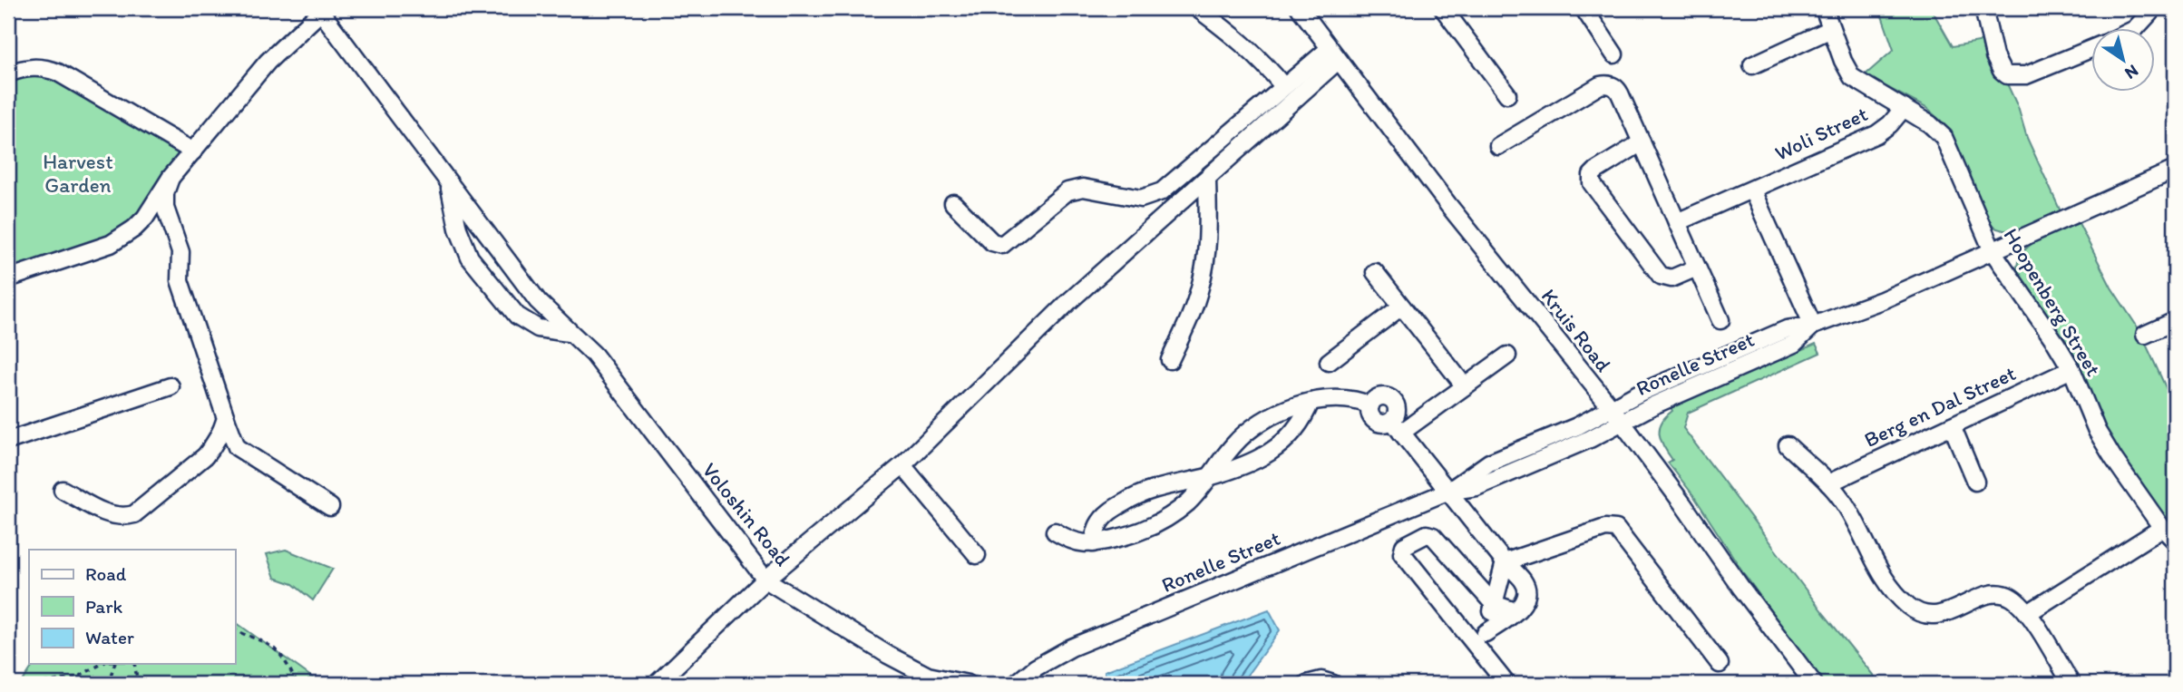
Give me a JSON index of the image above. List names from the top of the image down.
{
  "streets": {
    "street": [
      "Woli Street",
      "Hoopenberg Street",
      "Kruis Road",
      "Ronelle Street",
      "Berg en Dal Street",
      "Voloshin Road"
    ]
  },
  "crossings": [
    ["Woli Street", "Hoopenberg Street"],
    ["Hoopenberg Street", "Ronelle Street"],
    ["Hoopenberg Street", "Berg en Dal Street"],
    ["Kruis Road", "Ronelle Street"]
  ],
  "parks": ["Harvest Garden"],
  "legend": ["Road", "Park", "Water"],
  "north": "bottom right"
}
